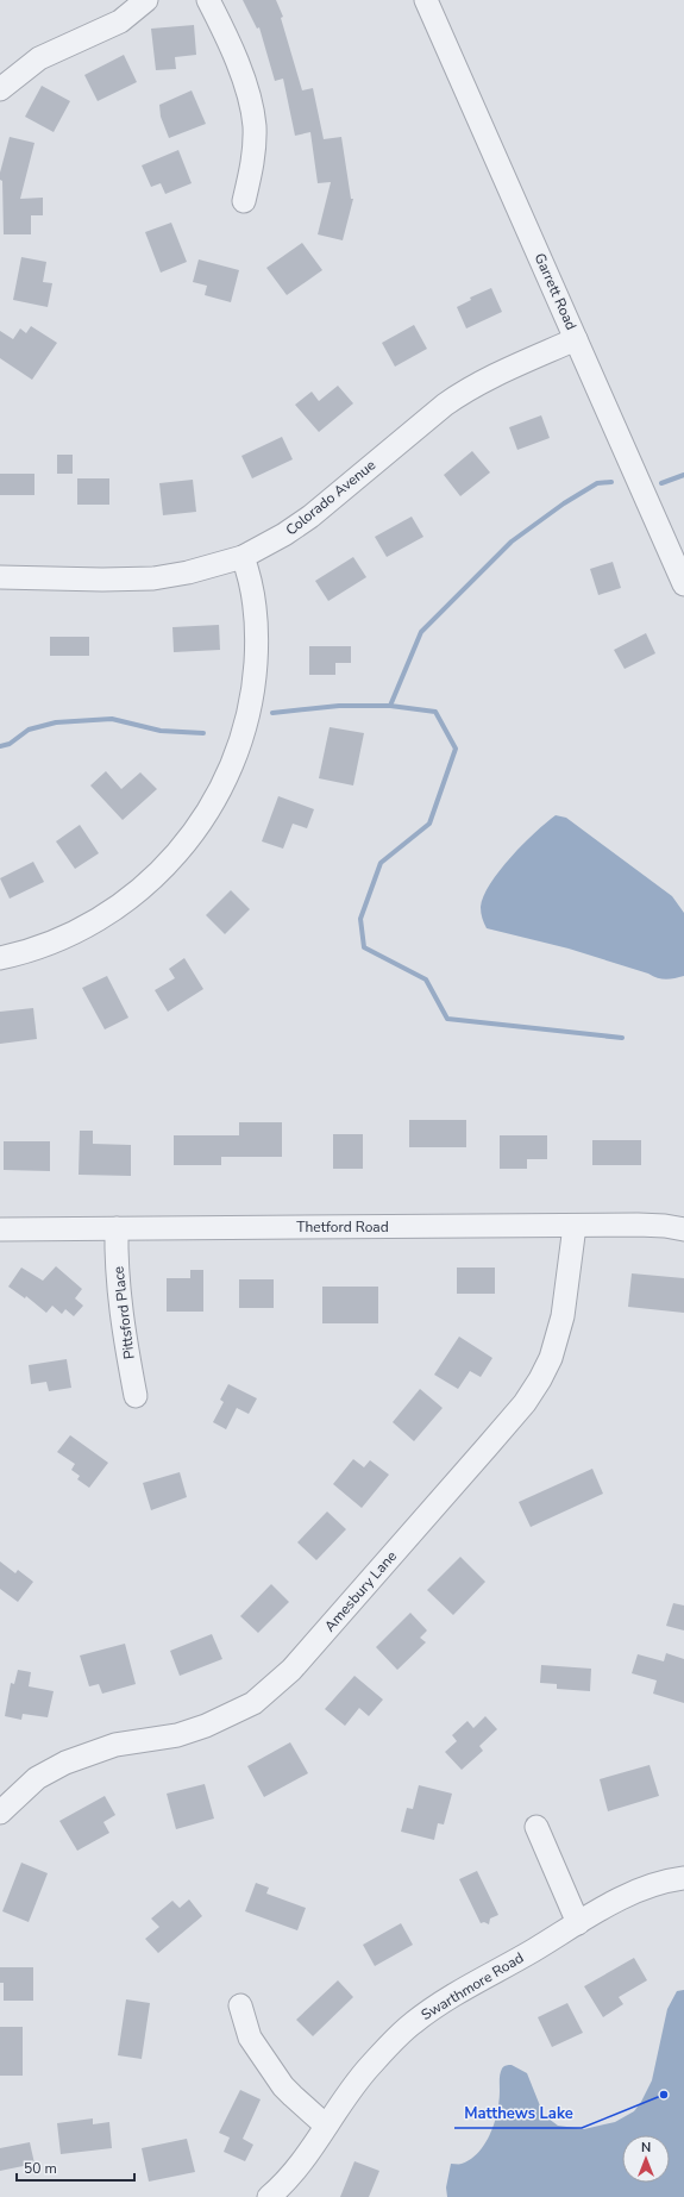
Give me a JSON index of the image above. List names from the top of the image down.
{
  "streets": {
    "street": [
      "Garrett Road",
      "Colorado Avenue",
      "Thetford Road",
      "Pittsford Place",
      "Amesbury Lane",
      "Swarthmore Road"
    ]
  },
  "crossings": [
    ["Garrett Road", "Colorado Avenue"],
    ["Thetford Road", "Pittsford Place"],
    ["Thetford Road", "Amesbury Lane"]
  ],
  "places": ["Matthews Lake"],
  "scale_bar": "50 m",
  "north": "top"
}
